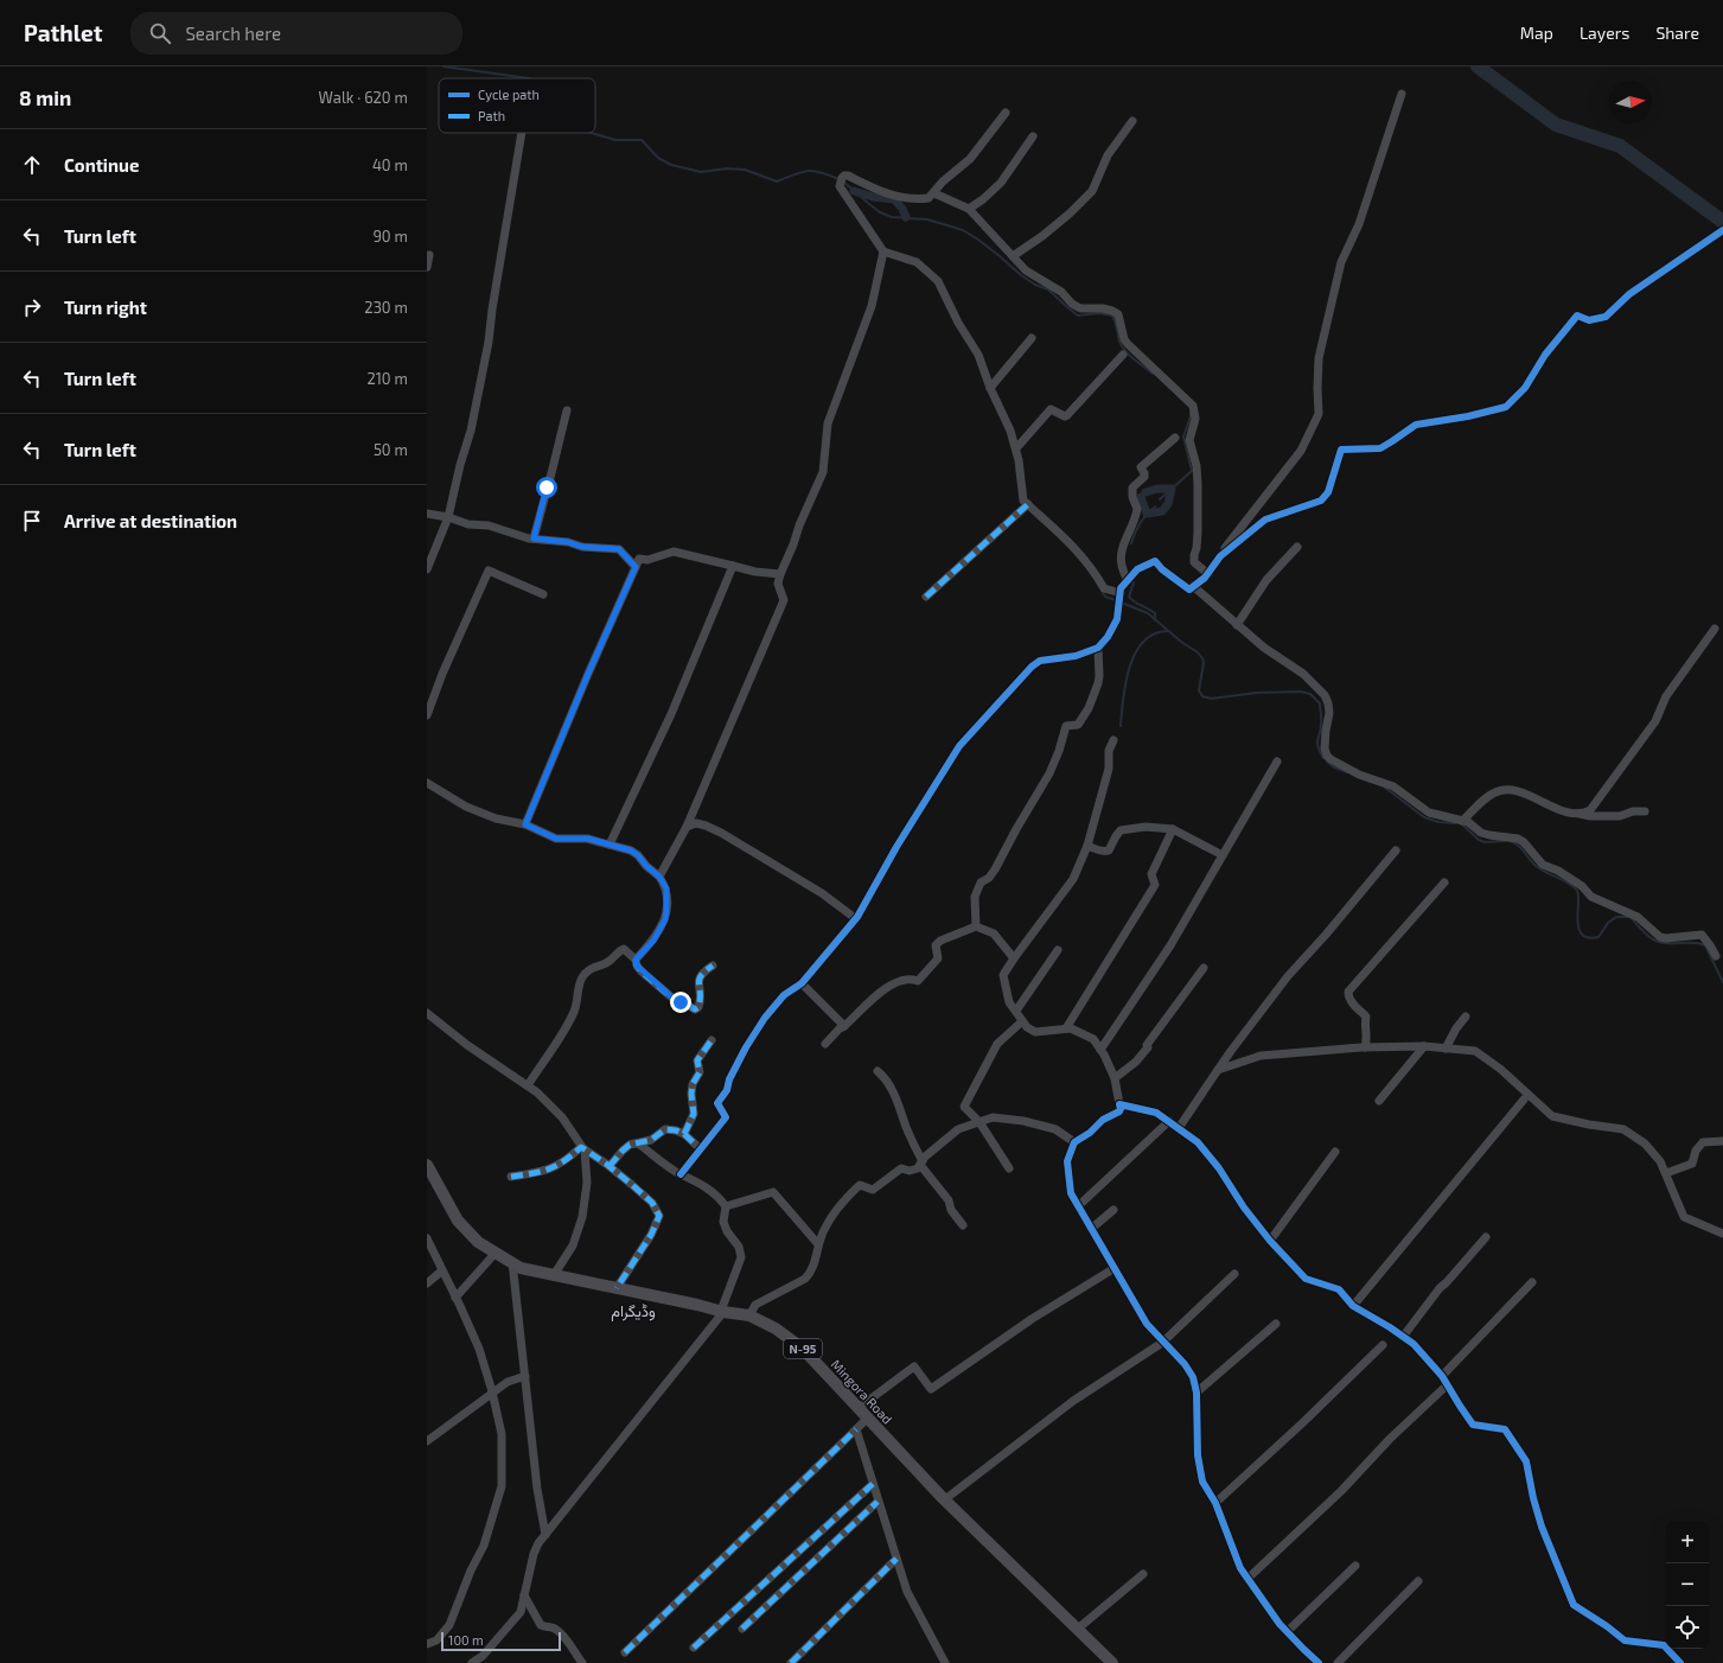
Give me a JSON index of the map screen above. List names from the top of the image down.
{
  "streets": {
    "highway": ["N-95", "Mingora Road"]
  },
  "districts": ["وڈیگرام"],
  "legend": ["Cycle path", "Path"],
  "scale_bar": "100 m",
  "north": "right",
  "page": {
    "header": "Pathlet",
    "search": "Search here",
    "nav": ["Map", "Layers", "Share"],
    "heading": ["8 min", "Walk · 620 m"],
    "list": [
      ["Continue", "40 m"],
      ["Turn left", "90 m"],
      ["Turn right", "230 m"],
      ["Turn left", "210 m"],
      ["Turn left", "50 m"],
      "Arrive at destination"
    ],
    "map_buttons": ["+", "−"],
    "scale": "100 m"
  }
}
